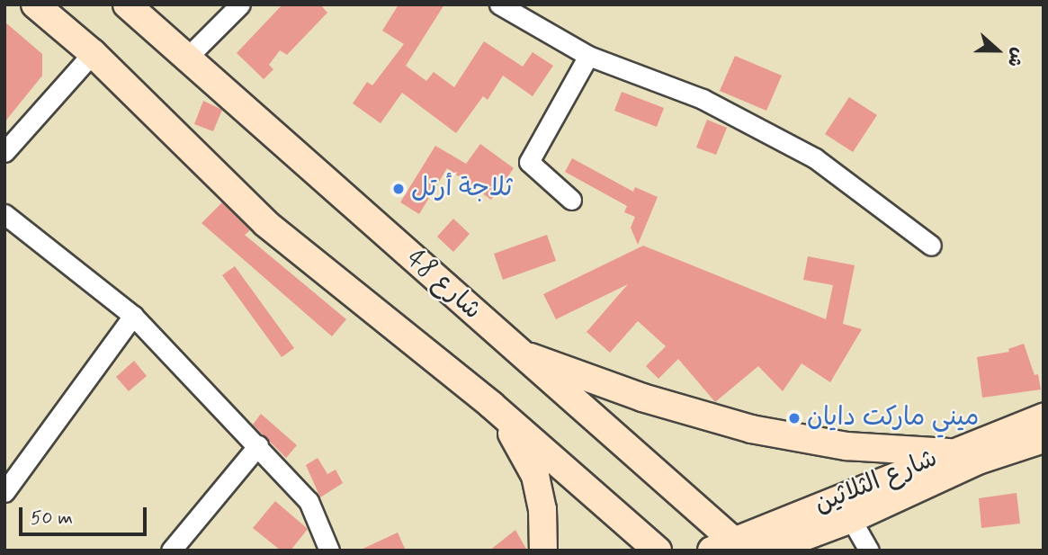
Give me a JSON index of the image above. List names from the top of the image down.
{
  "streets": {
    "main road": ["شارع 48", "شارع الثلاثين"]
  },
  "crossings": [
    ["شارع 48", "شارع الثلاثين"]
  ],
  "places": ["ثلاجة أرتل", "ميني ماركت دايان"],
  "scale_bar": "50 m",
  "north": "right"
}
